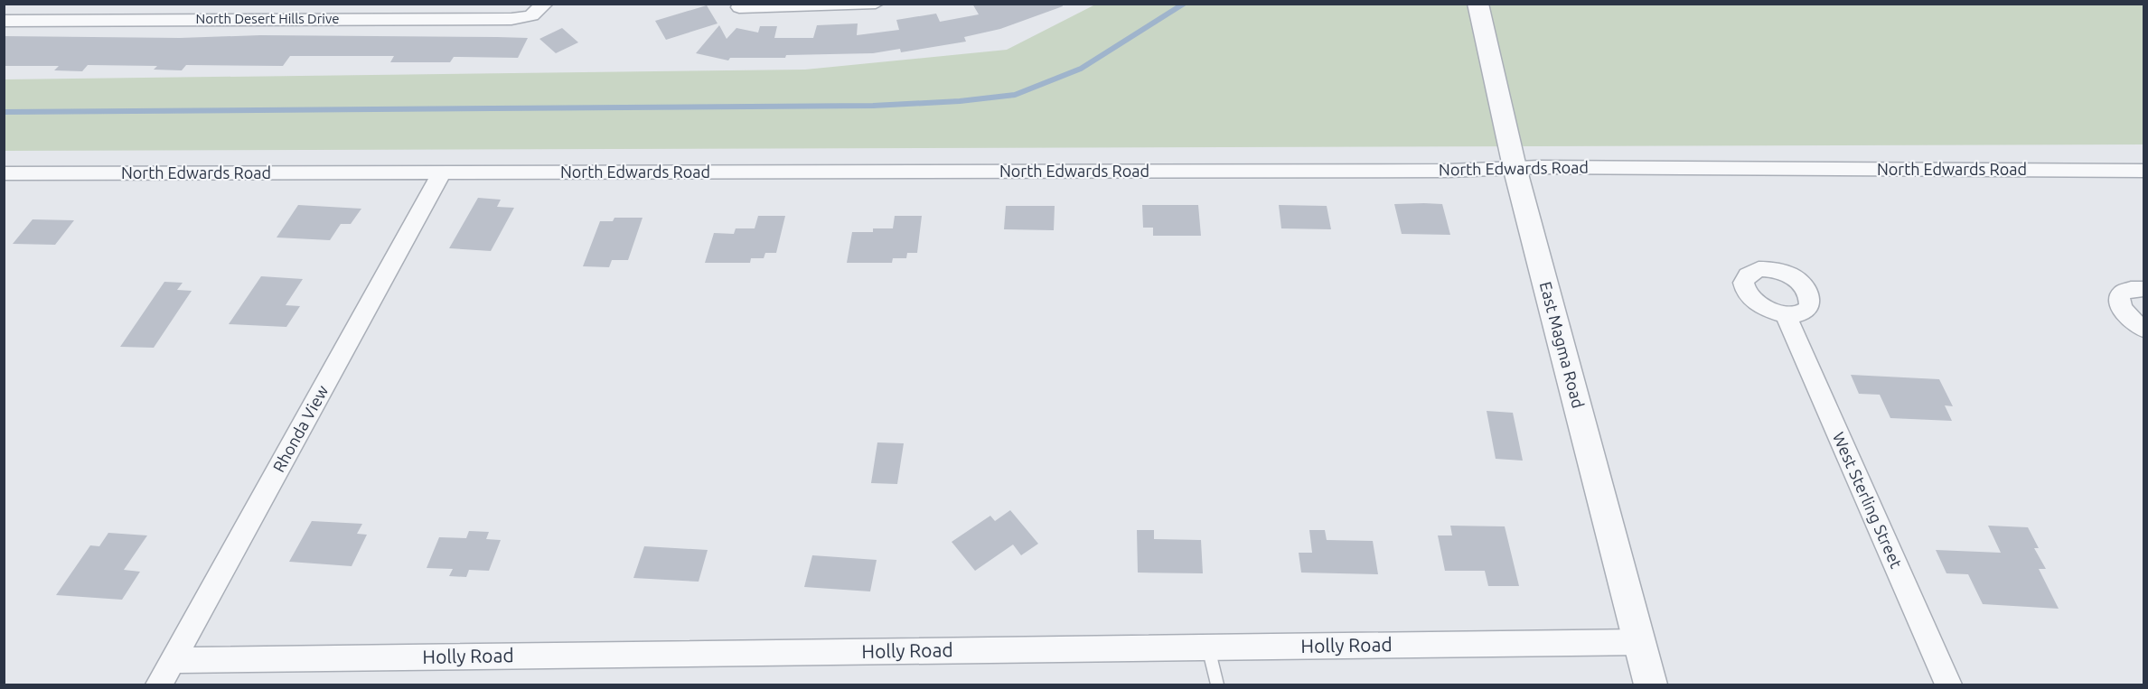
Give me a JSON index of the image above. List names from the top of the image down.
{
  "streets": {
    "street": [
      "North Desert Hills Drive",
      "North Edwards Road",
      "East Magma Road",
      "Rhonda View",
      "West Sterling Street",
      "Holly Road"
    ]
  },
  "crossings": [
    ["North Edwards Road", "East Magma Road"],
    ["North Edwards Road", "Rhonda View"],
    ["East Magma Road", "Holly Road"],
    ["Rhonda View", "Holly Road"]
  ]
}
